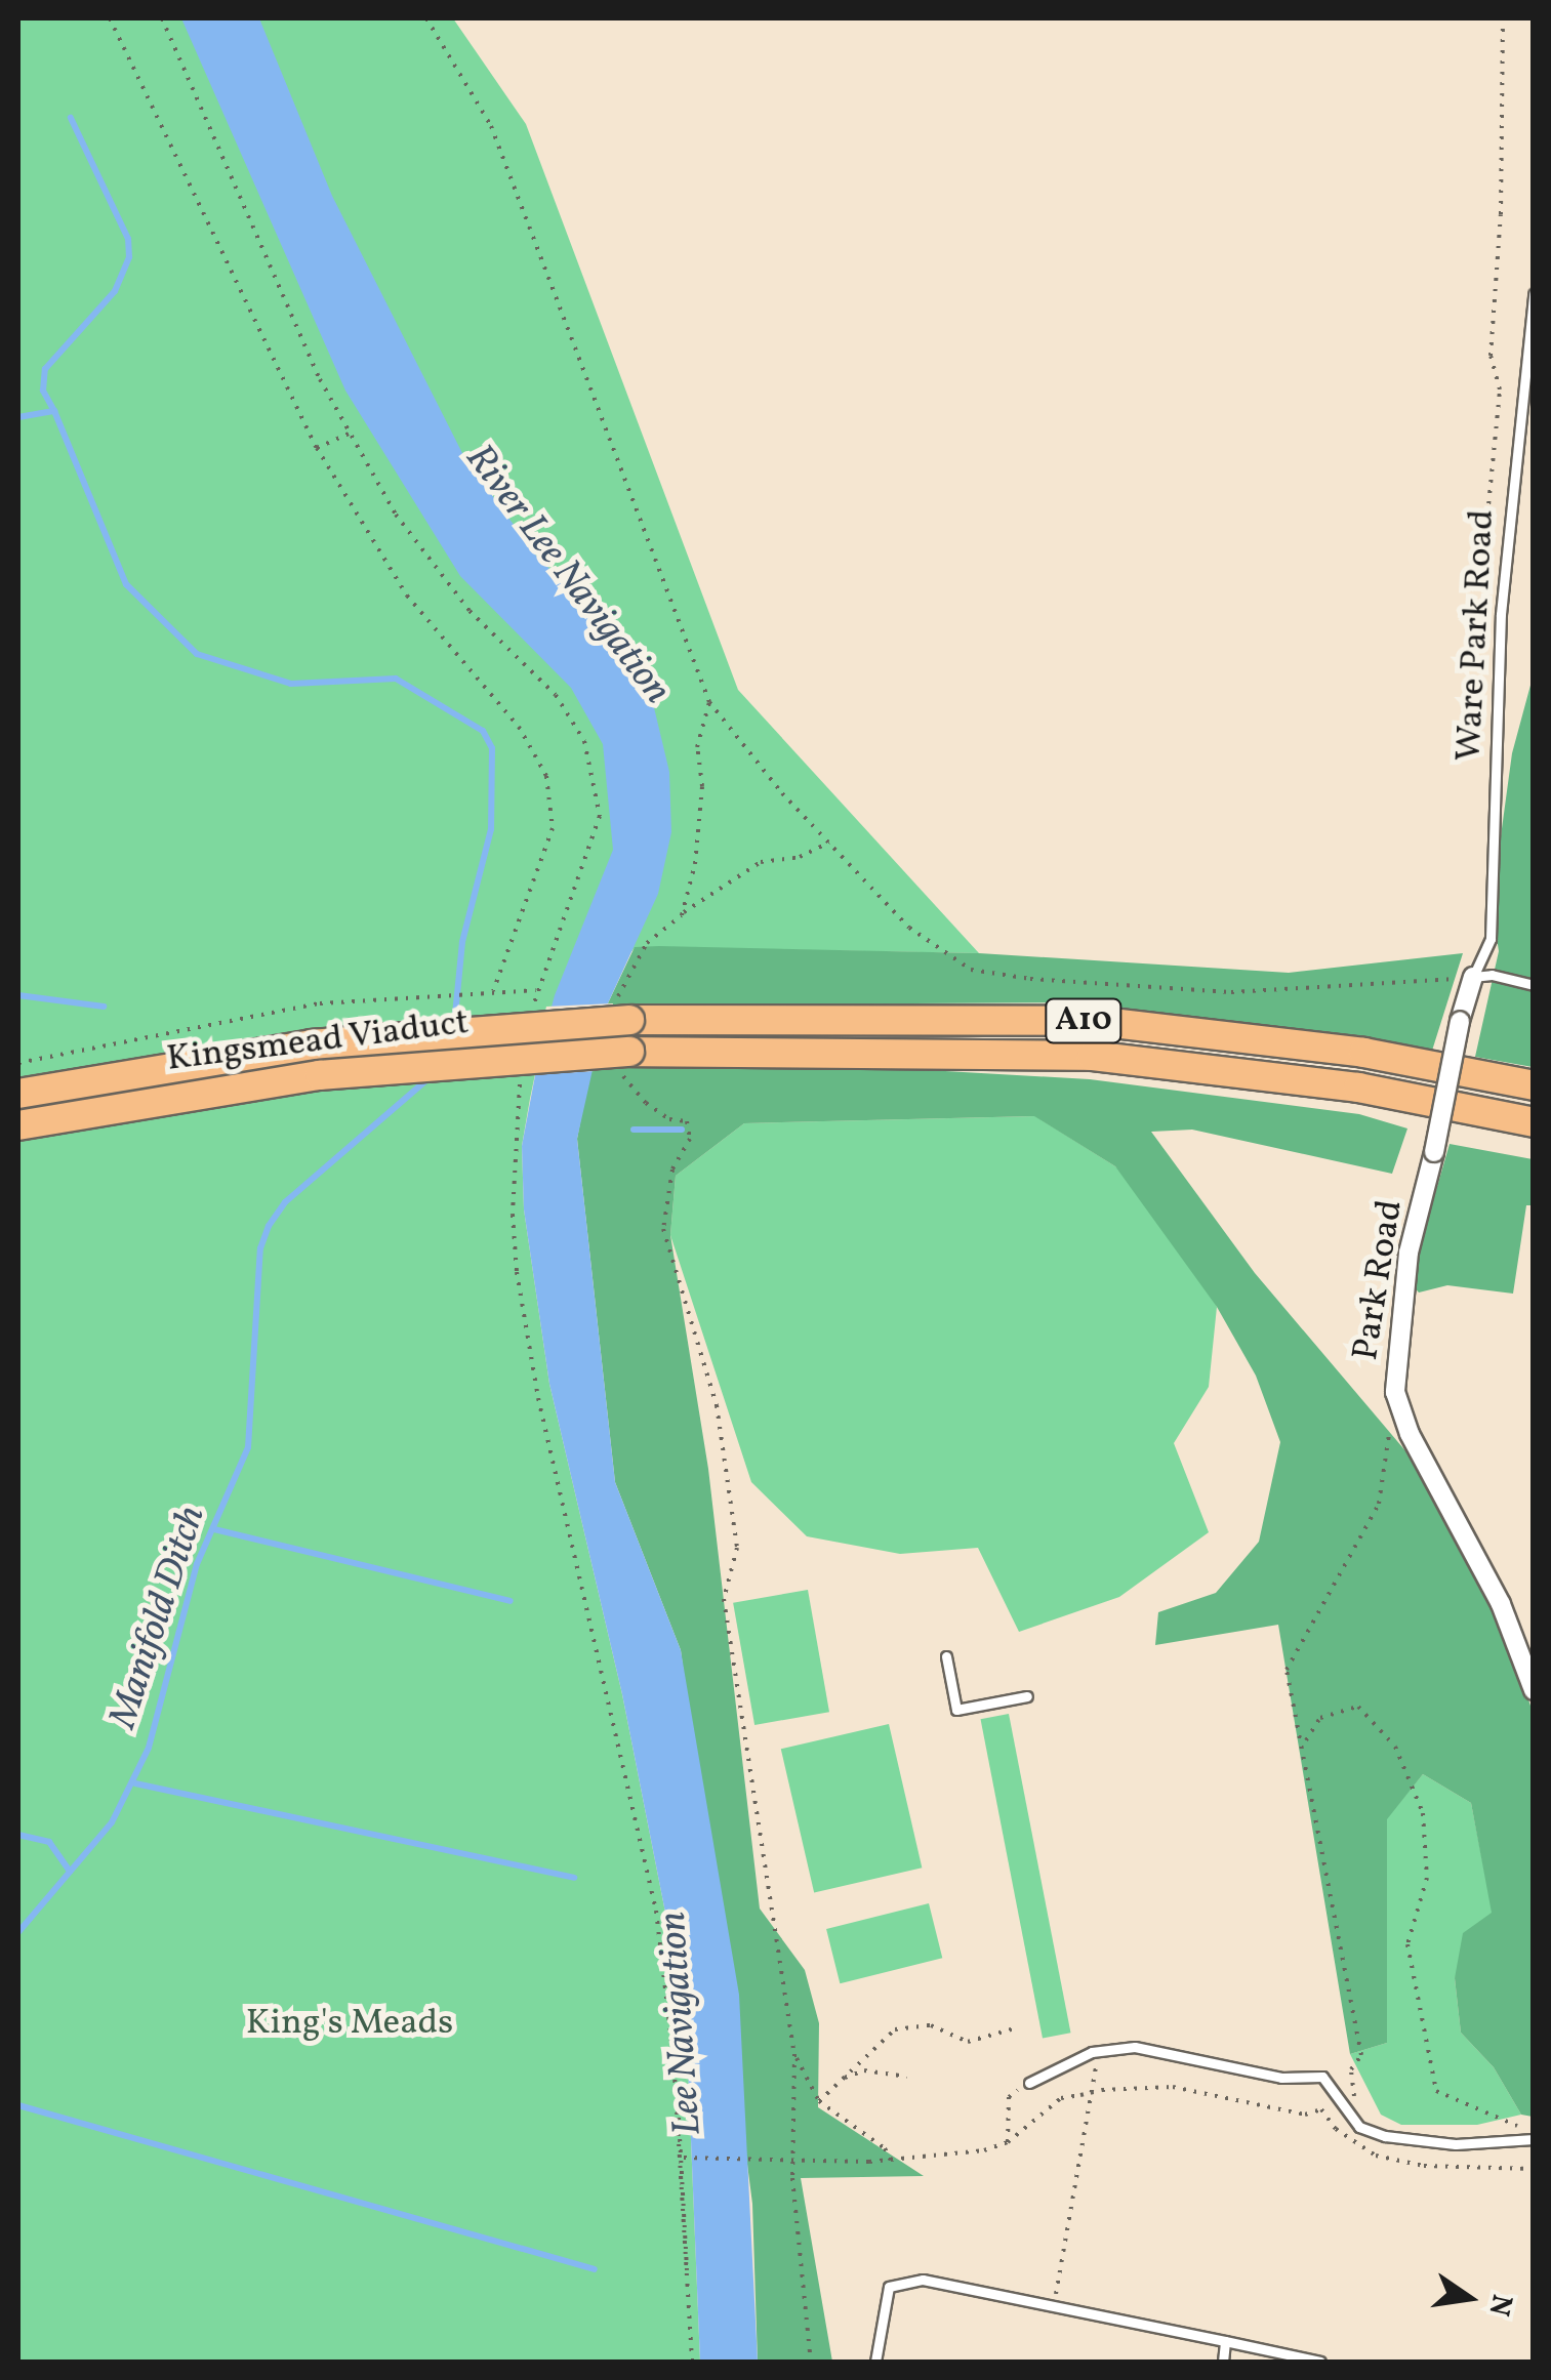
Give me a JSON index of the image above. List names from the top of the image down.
{
  "streets": {
    "highway": ["A10", "Kingsmead Viaduct"],
    "street": ["Park Road"],
    "lane": ["Ware Park Road"]
  },
  "crossings": [
    ["Ware Park Road", "Park Road"],
    ["A10", "Kingsmead Viaduct"]
  ],
  "water": ["River Lee Navigation", "Manifold Ditch", "Lee Navigation"],
  "parks": ["King's Meads"],
  "north": "right"
}
